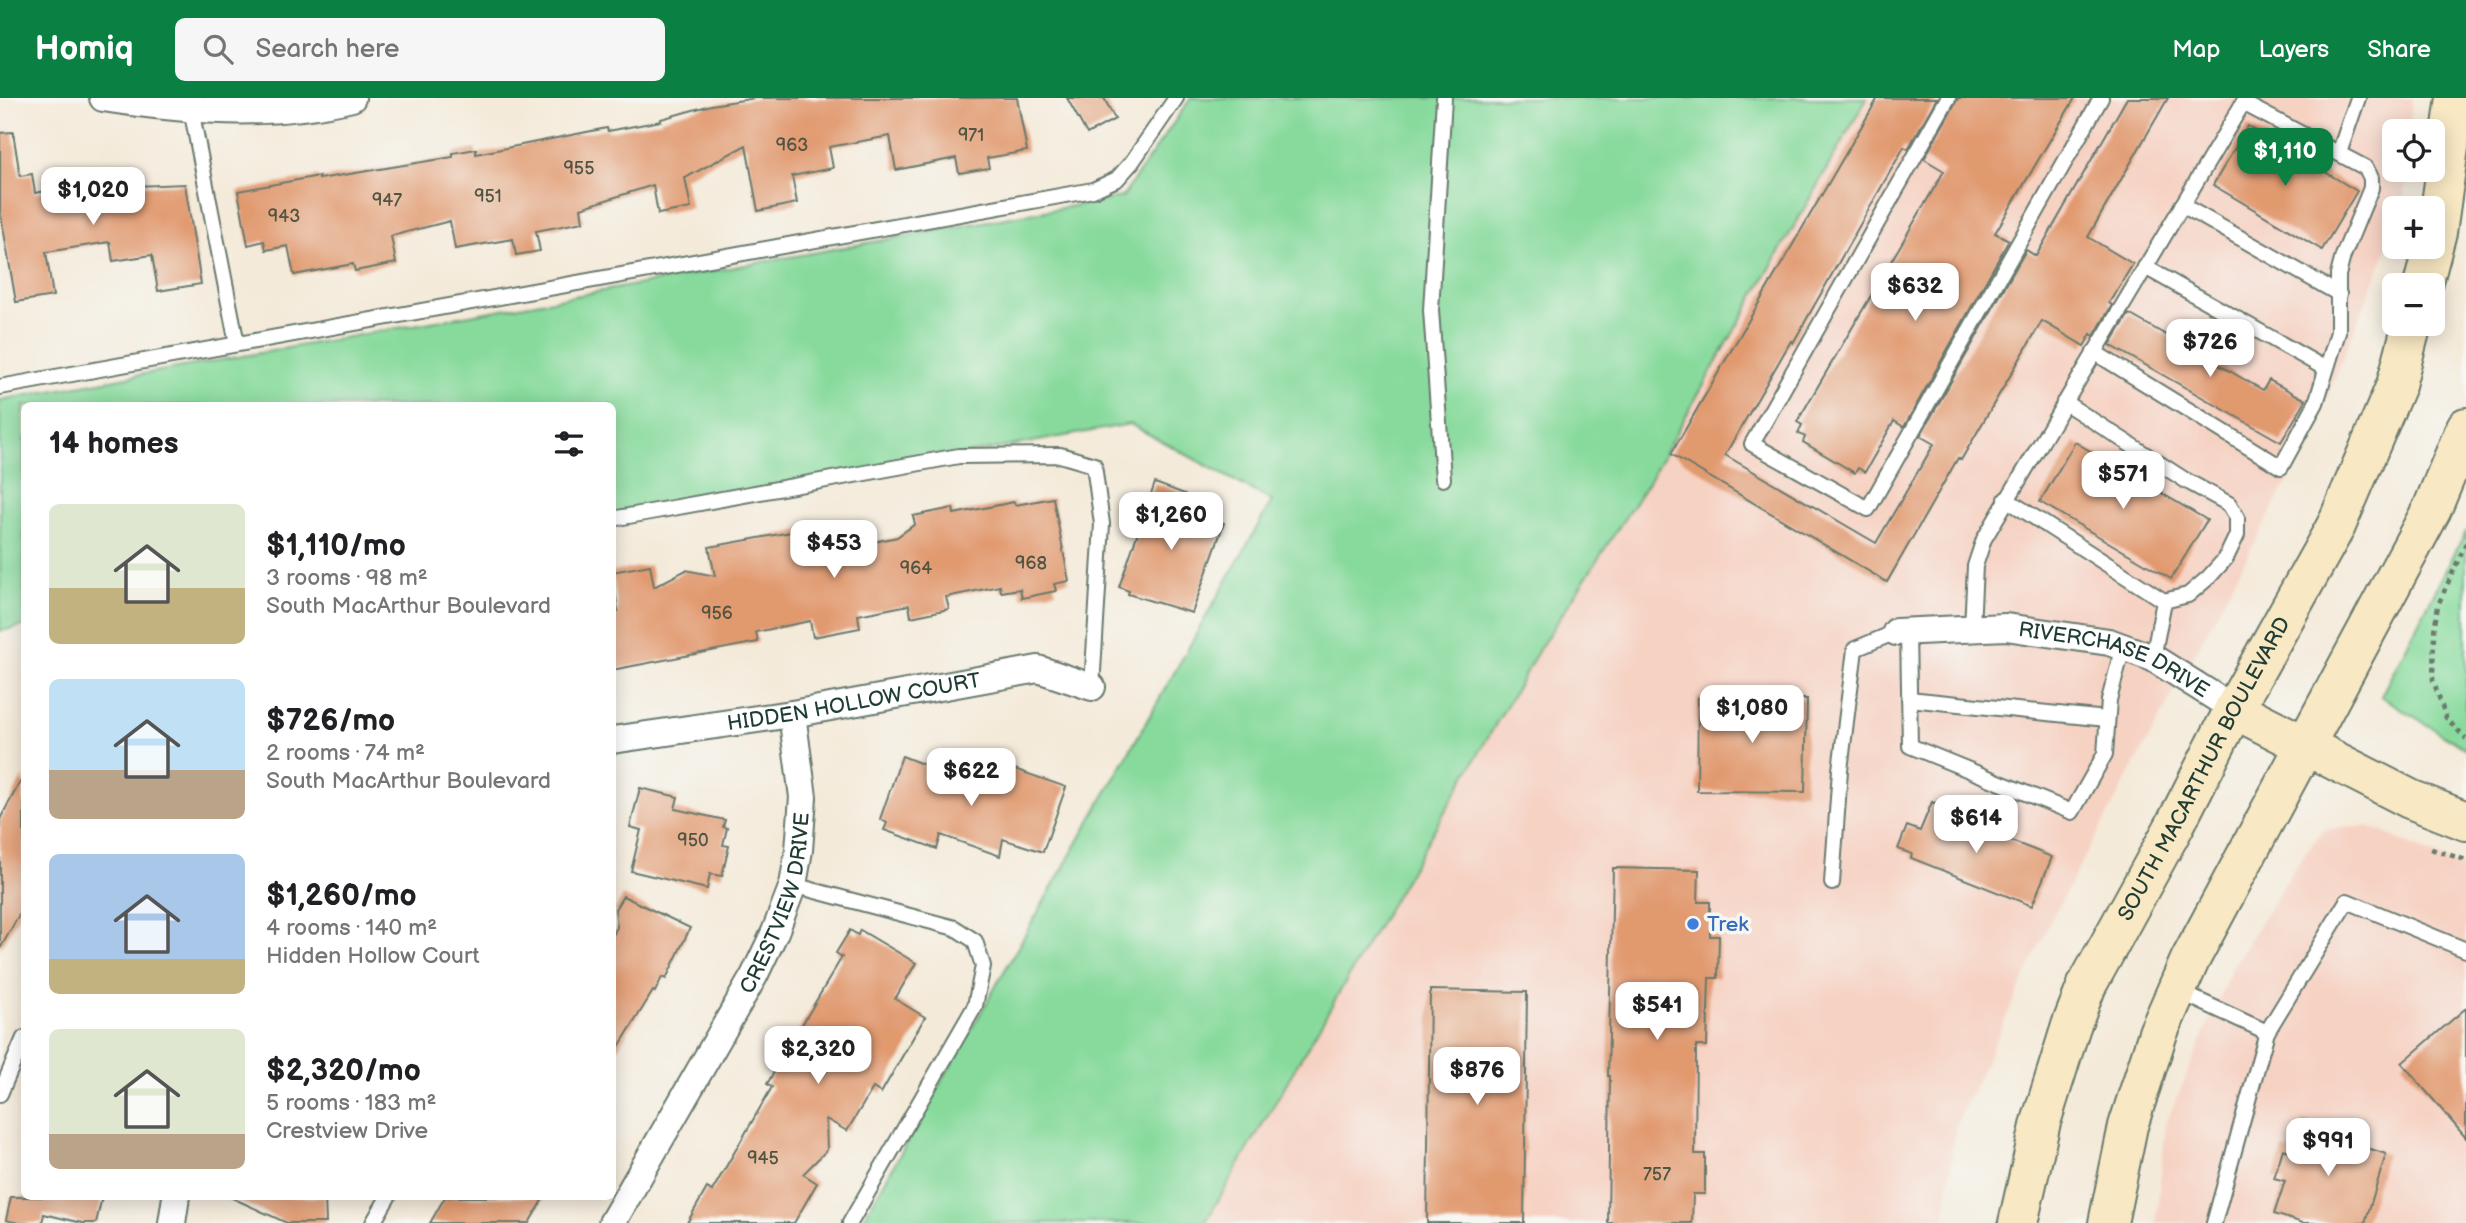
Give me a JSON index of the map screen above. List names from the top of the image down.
{
  "streets": {
    "main road": ["RIVERCHASE DRIVE", "SOUTH MACARTHUR BOULEVARD"],
    "street": ["HIDDEN HOLLOW COURT", "CRESTVIEW DRIVE"]
  },
  "crossings": [
    ["RIVERCHASE DRIVE", "SOUTH MACARTHUR BOULEVARD"],
    ["HIDDEN HOLLOW COURT", "CRESTVIEW DRIVE"]
  ],
  "places": ["Trek"],
  "house_numbers": [
    "971",
    "963",
    "955",
    "951",
    "947",
    "943",
    "968",
    "964",
    "956",
    "950",
    "945",
    "757"
  ],
  "page": {
    "header": "Homiq",
    "search": "Search here",
    "nav": ["Map", "Layers", "Share"],
    "map_buttons": ["+", "−"],
    "price": [
      "$1,110",
      "$1,020",
      "$632",
      "$726",
      "$571",
      "$1,260",
      "$453",
      "$1,080",
      "$622",
      "$614",
      "$541",
      "$2,320",
      "$876",
      "$991"
    ],
    "heading": "14 homes",
    "list": [
      {
        "name": "$1,110/mo",
        "note": "3 rooms · 98 m² · South MacArthur Boulevard"
      },
      {
        "name": "$726/mo",
        "note": "2 rooms · 74 m² · South MacArthur Boulevard"
      },
      {
        "name": "$1,260/mo",
        "note": "4 rooms · 140 m² · Hidden Hollow Court"
      },
      {
        "name": "$2,320/mo",
        "note": "5 rooms · 183 m² · Crestview Drive"
      }
    ]
  }
}
